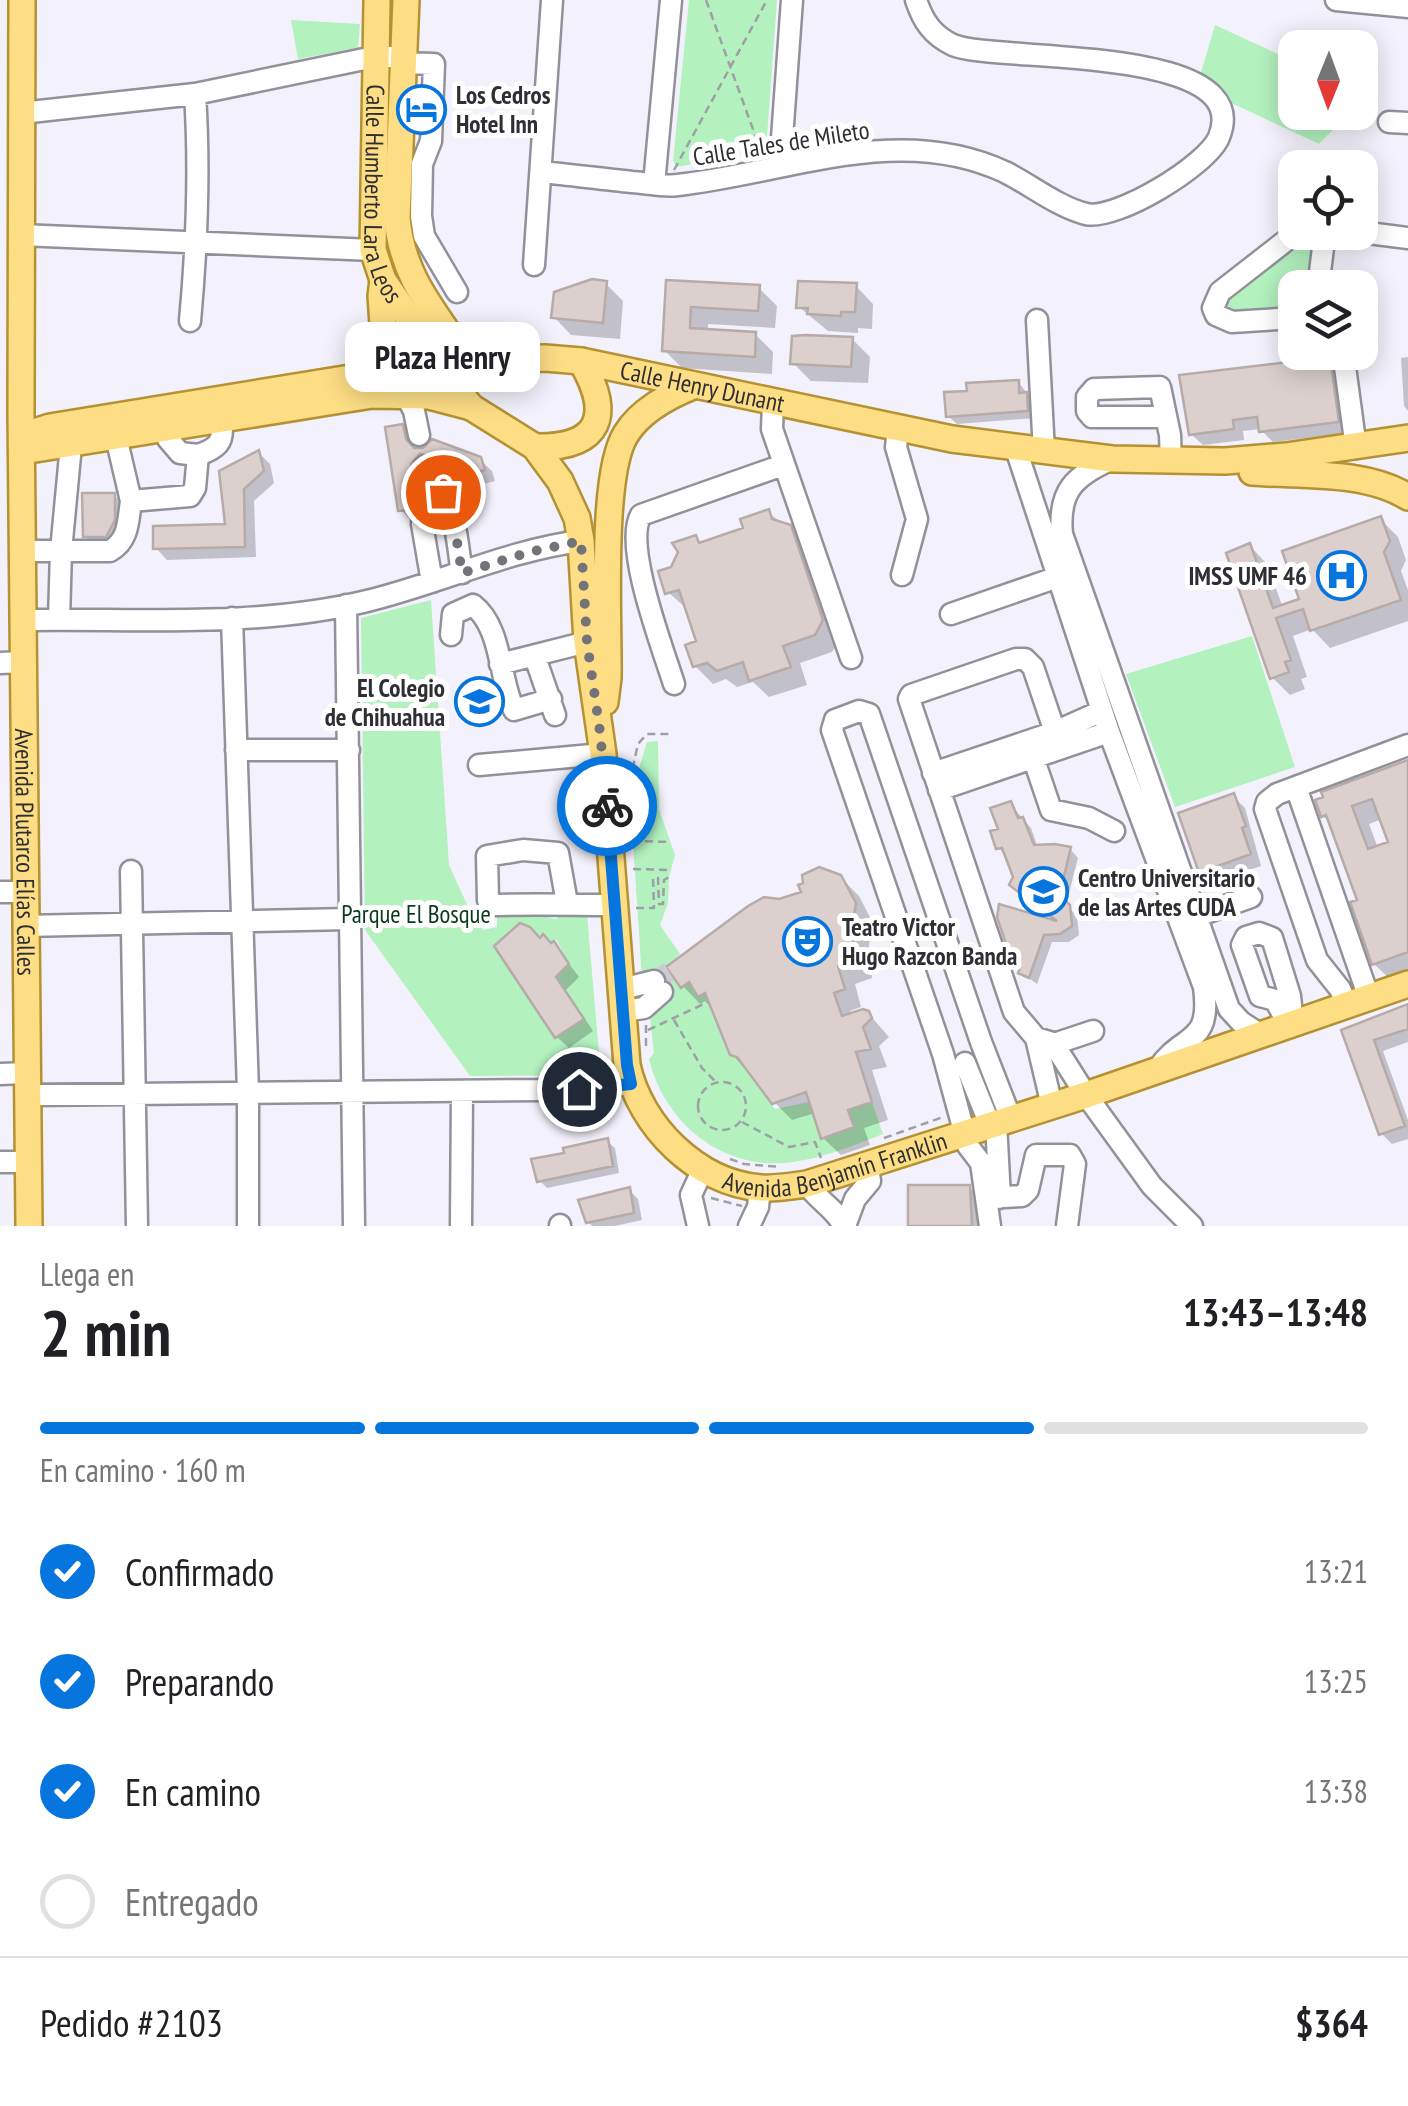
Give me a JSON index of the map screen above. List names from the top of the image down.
{
  "streets": {
    "main road": [
      "Calle Humberto Lara Leos",
      "Calle Henry Dunant",
      "Avenida Plutarco Elías Calles",
      "Avenida Benjamín Franklin"
    ],
    "street": ["Calle Tales de Mileto"]
  },
  "crossings": [
    ["Calle Humberto Lara Leos", "Calle Henry Dunant"],
    ["Calle Humberto Lara Leos", "Avenida Benjamín Franklin"],
    ["Calle Henry Dunant", "Avenida Plutarco Elías Calles"]
  ],
  "parks": ["Parque El Bosque"],
  "places": {
    "hotel": ["Los Cedros Hotel Inn"],
    "other": ["Plaza Henry"],
    "hospital": ["IMSS UMF 46"],
    "school or university": ["El Colegio de Chihuahua", "Centro Universitario de las Artes CUDA"],
    "theatre": ["Teatro Victor Hugo Razcon Banda"]
  },
  "north": "bottom",
  "page": {
    "bubble": "Plaza Henry",
    "heading": ["2 min", "Llega en", "13:43–13:48"],
    "panel": ["Pedido #2103", "$364"],
    "bar": "En camino · 160 m",
    "list": [
      ["Confirmado", "13:21"],
      ["Preparando", "13:25"],
      ["En camino", "13:38"],
      "Entregado"
    ]
  }
}
